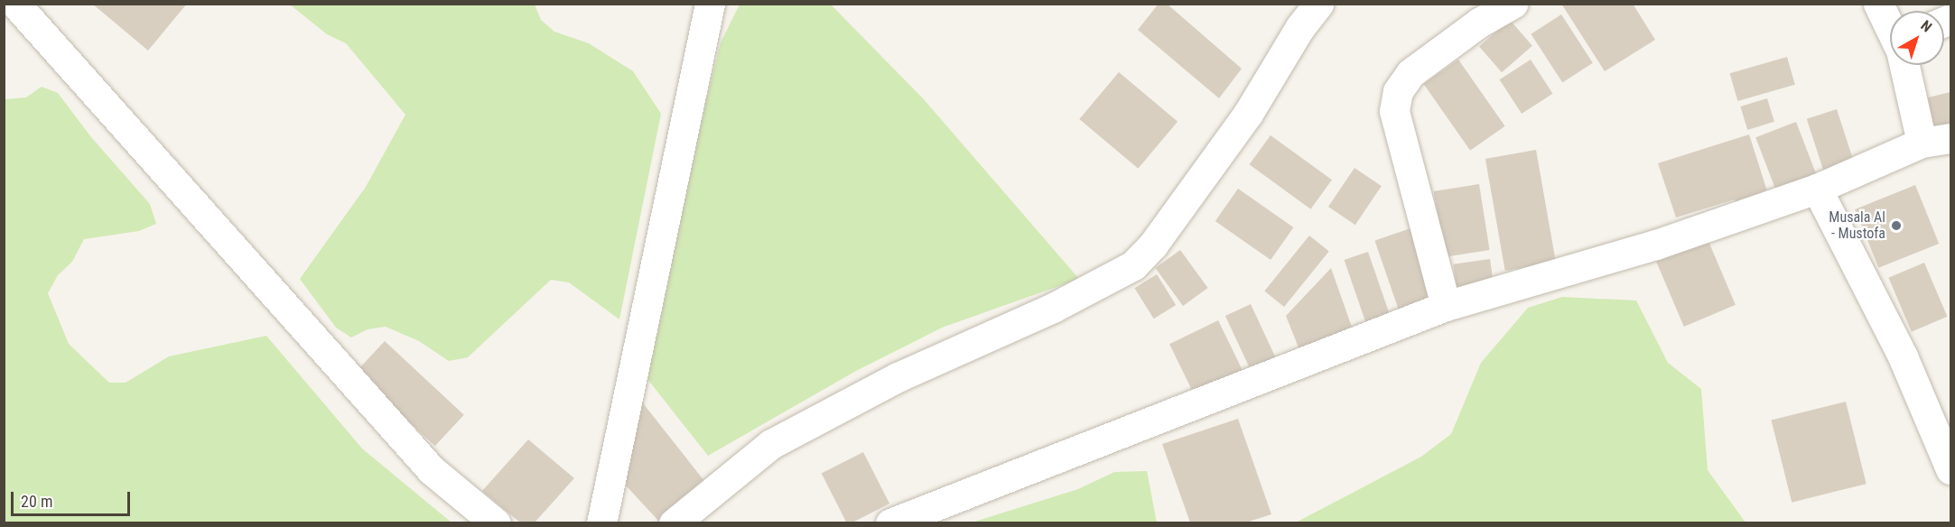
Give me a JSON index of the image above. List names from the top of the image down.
{
  "places": ["Musala Al - Mustofa"],
  "scale_bar": "20 m",
  "north": "top right"
}
